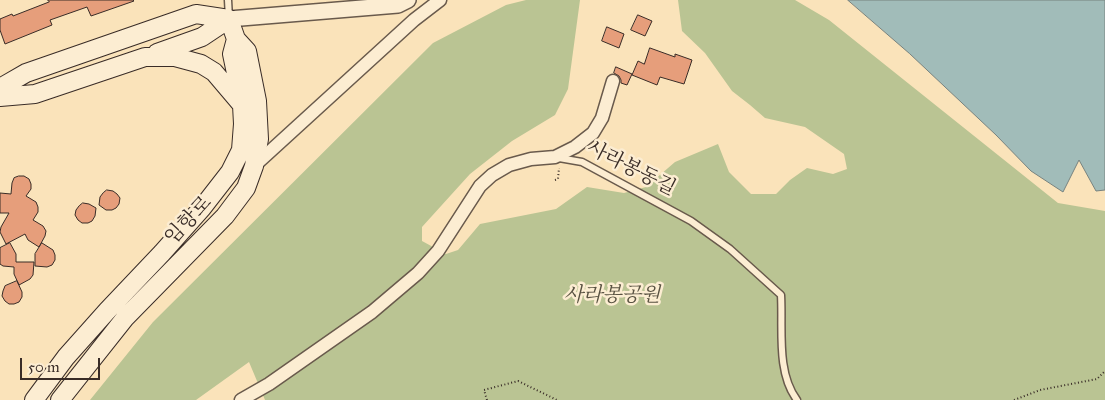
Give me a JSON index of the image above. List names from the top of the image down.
{
  "streets": {
    "main road": ["임항로"],
    "street": ["사라봉동길"]
  },
  "parks": ["사라봉공원"],
  "scale_bar": "50 m"
}
